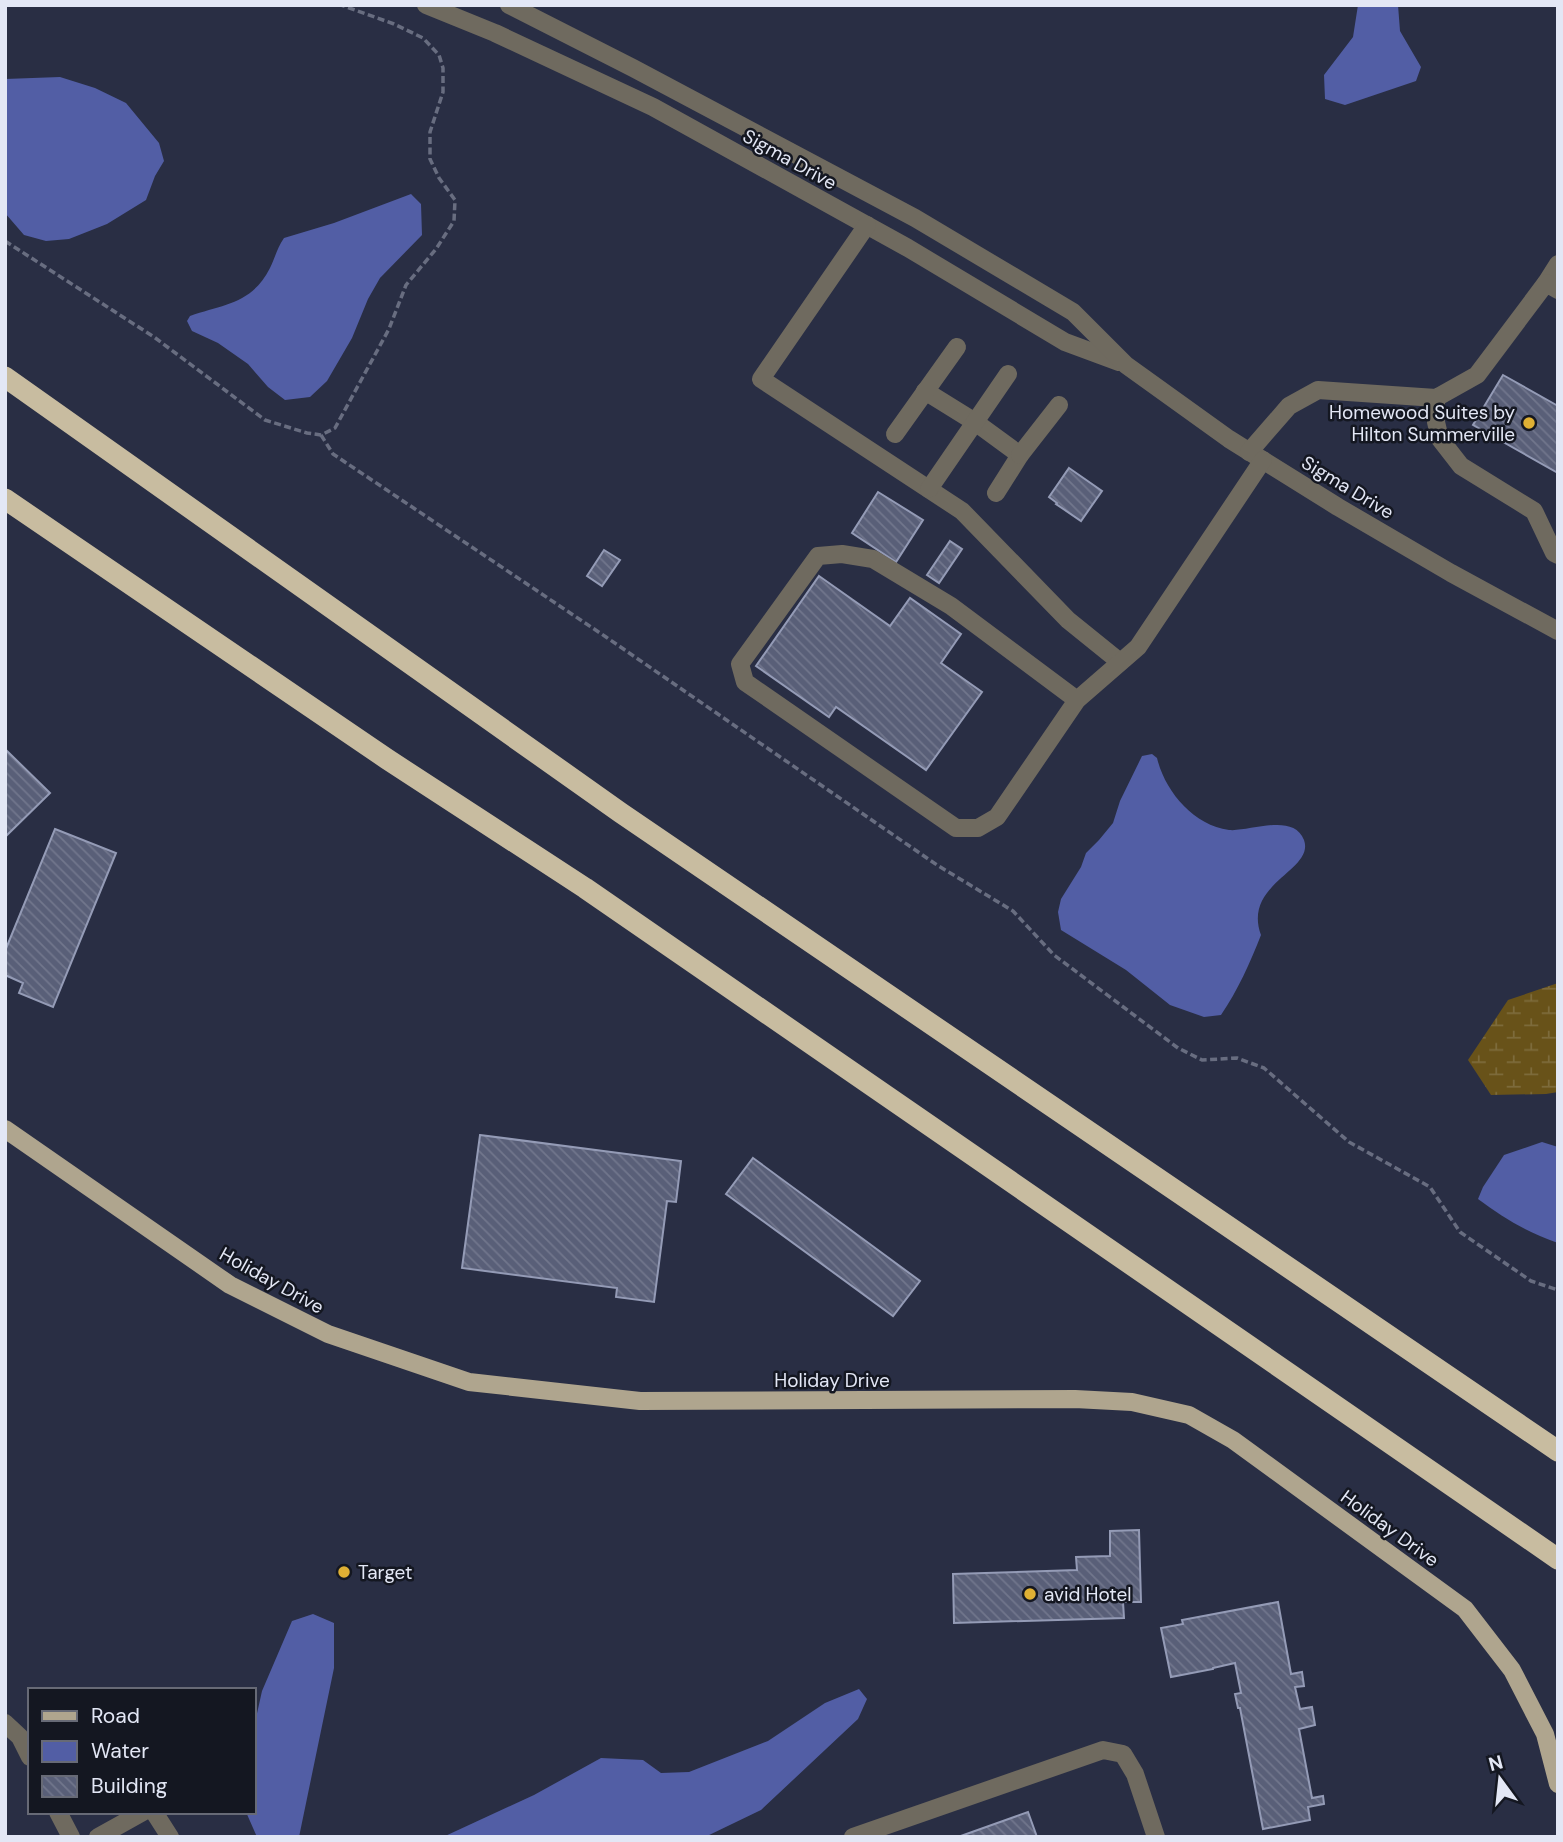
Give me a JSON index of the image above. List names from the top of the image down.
{
  "streets": {
    "main road": ["Holiday Drive"],
    "street": ["Sigma Drive"]
  },
  "places": ["Homewood Suites by Hilton Summerville", "Target", "avid Hotel"],
  "legend": ["Road", "Water", "Building"],
  "north": "top"
}
